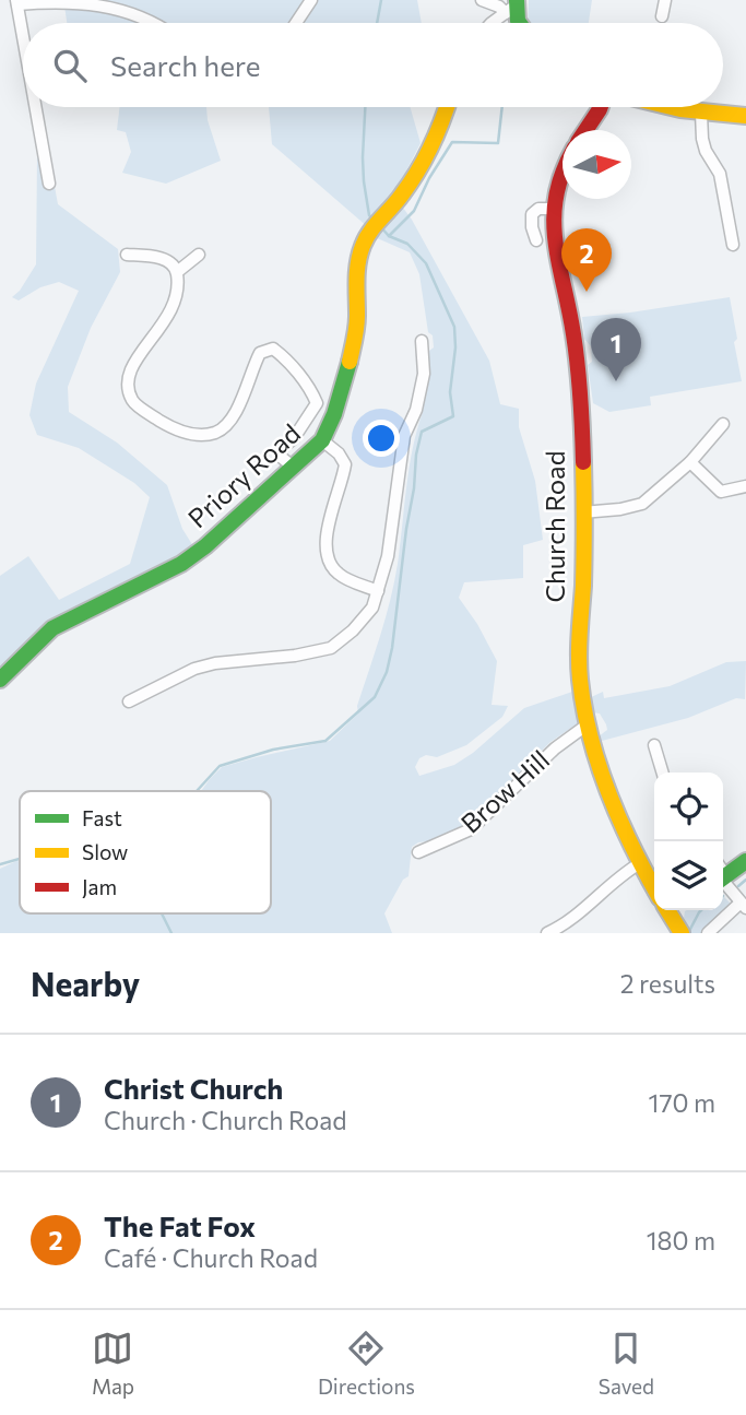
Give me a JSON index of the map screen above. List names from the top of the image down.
{
  "streets": {
    "street": ["Priory Road", "Church Road", "Brow Hill"]
  },
  "crossings": [
    ["Church Road", "Brow Hill"]
  ],
  "legend": ["Fast", "Slow", "Jam"],
  "north": "right",
  "page": {
    "search": "Search here",
    "pins": ["2", "1"],
    "heading": ["Nearby", "2 results"],
    "list": [
      {
        "mark": "1",
        "name": "Christ Church",
        "note": "Church · Church Road",
        "value": "170 m"
      },
      {
        "mark": "2",
        "name": "The Fat Fox",
        "note": "Café · Church Road",
        "value": "180 m"
      }
    ],
    "nav": ["Map", "Directions", "Saved"]
  }
}
